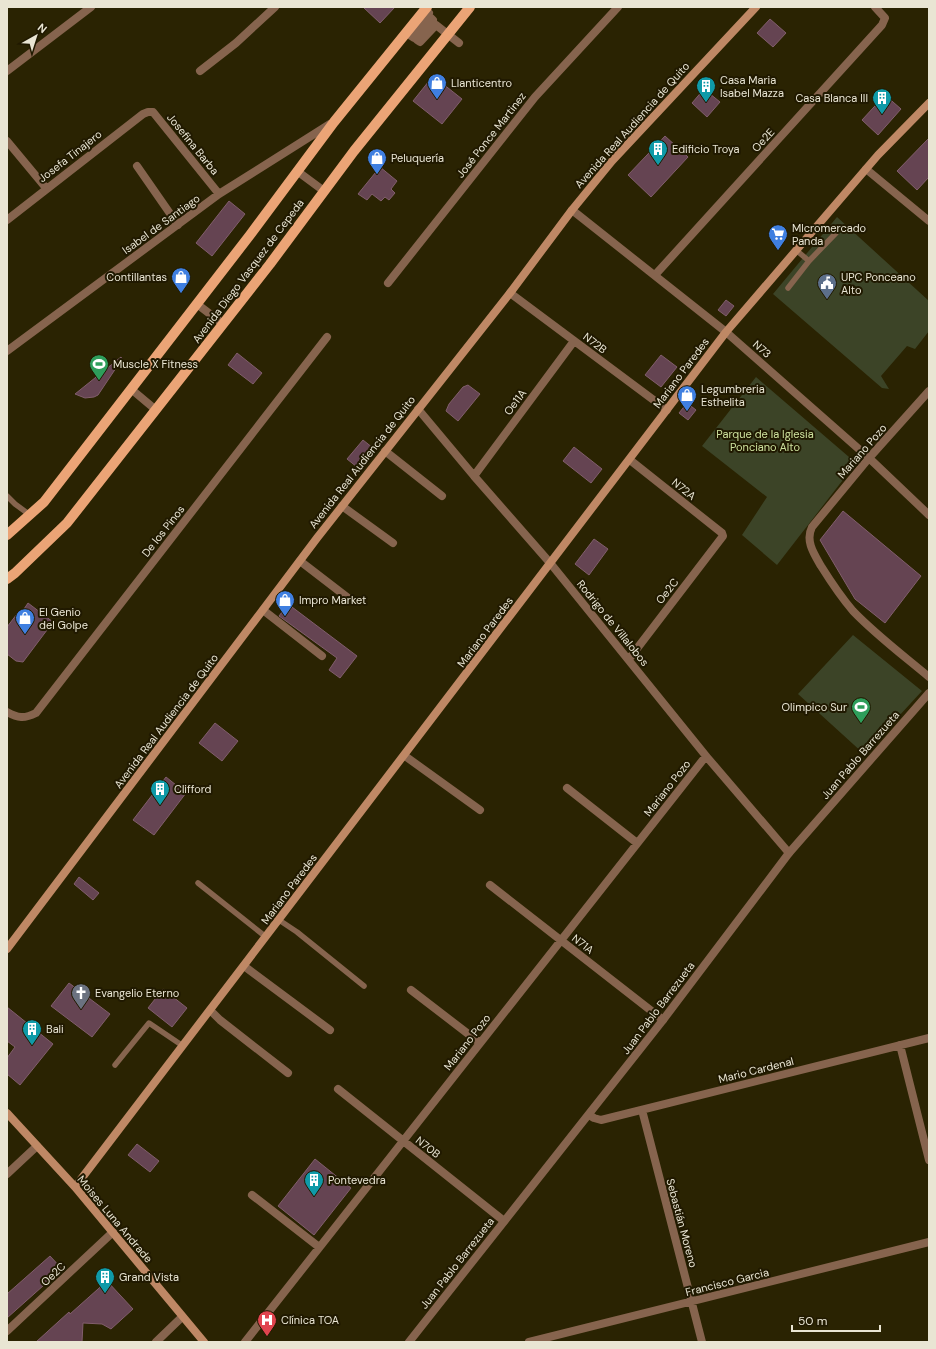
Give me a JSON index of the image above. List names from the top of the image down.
{
  "streets": {
    "main road": [
      "Avenida Real Audiencia de Quito",
      "Avenida Diego Vasquez de Cepeda",
      "Mariano Paredes",
      "Moises Luna Andrade"
    ],
    "street": [
      "José Ponce Martinez",
      "Oe2E",
      "Josefina Barba",
      "Josefa Tinajero",
      "Isabel de Santiago",
      "N72B",
      "N73",
      "Oe11A",
      "Mariano Pozo",
      "N72A",
      "De los Pinos",
      "Oe2C",
      "Rodrigo de Villalobos",
      "Juan Pablo Barrezueta",
      "N71A",
      "Mario Cardenal",
      "N70B",
      "Sebastián Moreno",
      "Francisco Garcia"
    ]
  },
  "crossings": [
    ["Avenida Real Audiencia de Quito", "N72B"],
    ["Avenida Real Audiencia de Quito", "N73"],
    ["Avenida Real Audiencia de Quito", "Rodrigo de Villalobos"],
    ["Oe2E", "N73"],
    ["Josefina Barba", "Josefa Tinajero"],
    ["Josefina Barba", "Isabel de Santiago"],
    ["Isabel de Santiago", "Avenida Diego Vasquez de Cepeda"],
    ["N72B", "Mariano Paredes"],
    ["N72B", "Oe11A"],
    ["N73", "Mariano Paredes"],
    ["N73", "Mariano Pozo"],
    ["Mariano Paredes", "N72A"],
    ["Mariano Paredes", "Rodrigo de Villalobos"],
    ["Mariano Paredes", "Moises Luna Andrade"],
    ["Oe11A", "Rodrigo de Villalobos"],
    ["Mariano Pozo", "Rodrigo de Villalobos"],
    ["Mariano Pozo", "N71A"],
    ["Mariano Pozo", "N70B"],
    ["N72A", "Oe2C"],
    ["Oe2C", "Rodrigo de Villalobos"],
    ["Oe2C", "Moises Luna Andrade"],
    ["Rodrigo de Villalobos", "Juan Pablo Barrezueta"],
    ["Juan Pablo Barrezueta", "N71A"],
    ["Juan Pablo Barrezueta", "Mario Cardenal"],
    ["Juan Pablo Barrezueta", "N70B"],
    ["Mario Cardenal", "Sebastián Moreno"],
    ["Sebastián Moreno", "Francisco Garcia"]
  ],
  "parks": ["Parque de la Iglesia Ponciano Alto"],
  "places": {
    "shop": [
      "Llanticentro",
      "Peluquería",
      "Contillantas",
      "Legumbreria Esthelita",
      "Impro Market",
      "El Genio del Golpe"
    ],
    "building": [
      "Casa Maria Isabel Mazza",
      "Casa Blanca III",
      "Edificio Troya",
      "Clifford",
      "Bali",
      "Pontevedra",
      "Grand Vista"
    ],
    "supermarket": ["MIcromercado Panda"],
    "public building": ["UPC Ponceano Alto"],
    "sports": ["Muscle X Fitness", "Olimpico Sur"],
    "church": ["Evangelio Eterno"],
    "hospital": ["Clínica TOA"]
  },
  "scale_bar": "50 m",
  "north": "top right"
}
